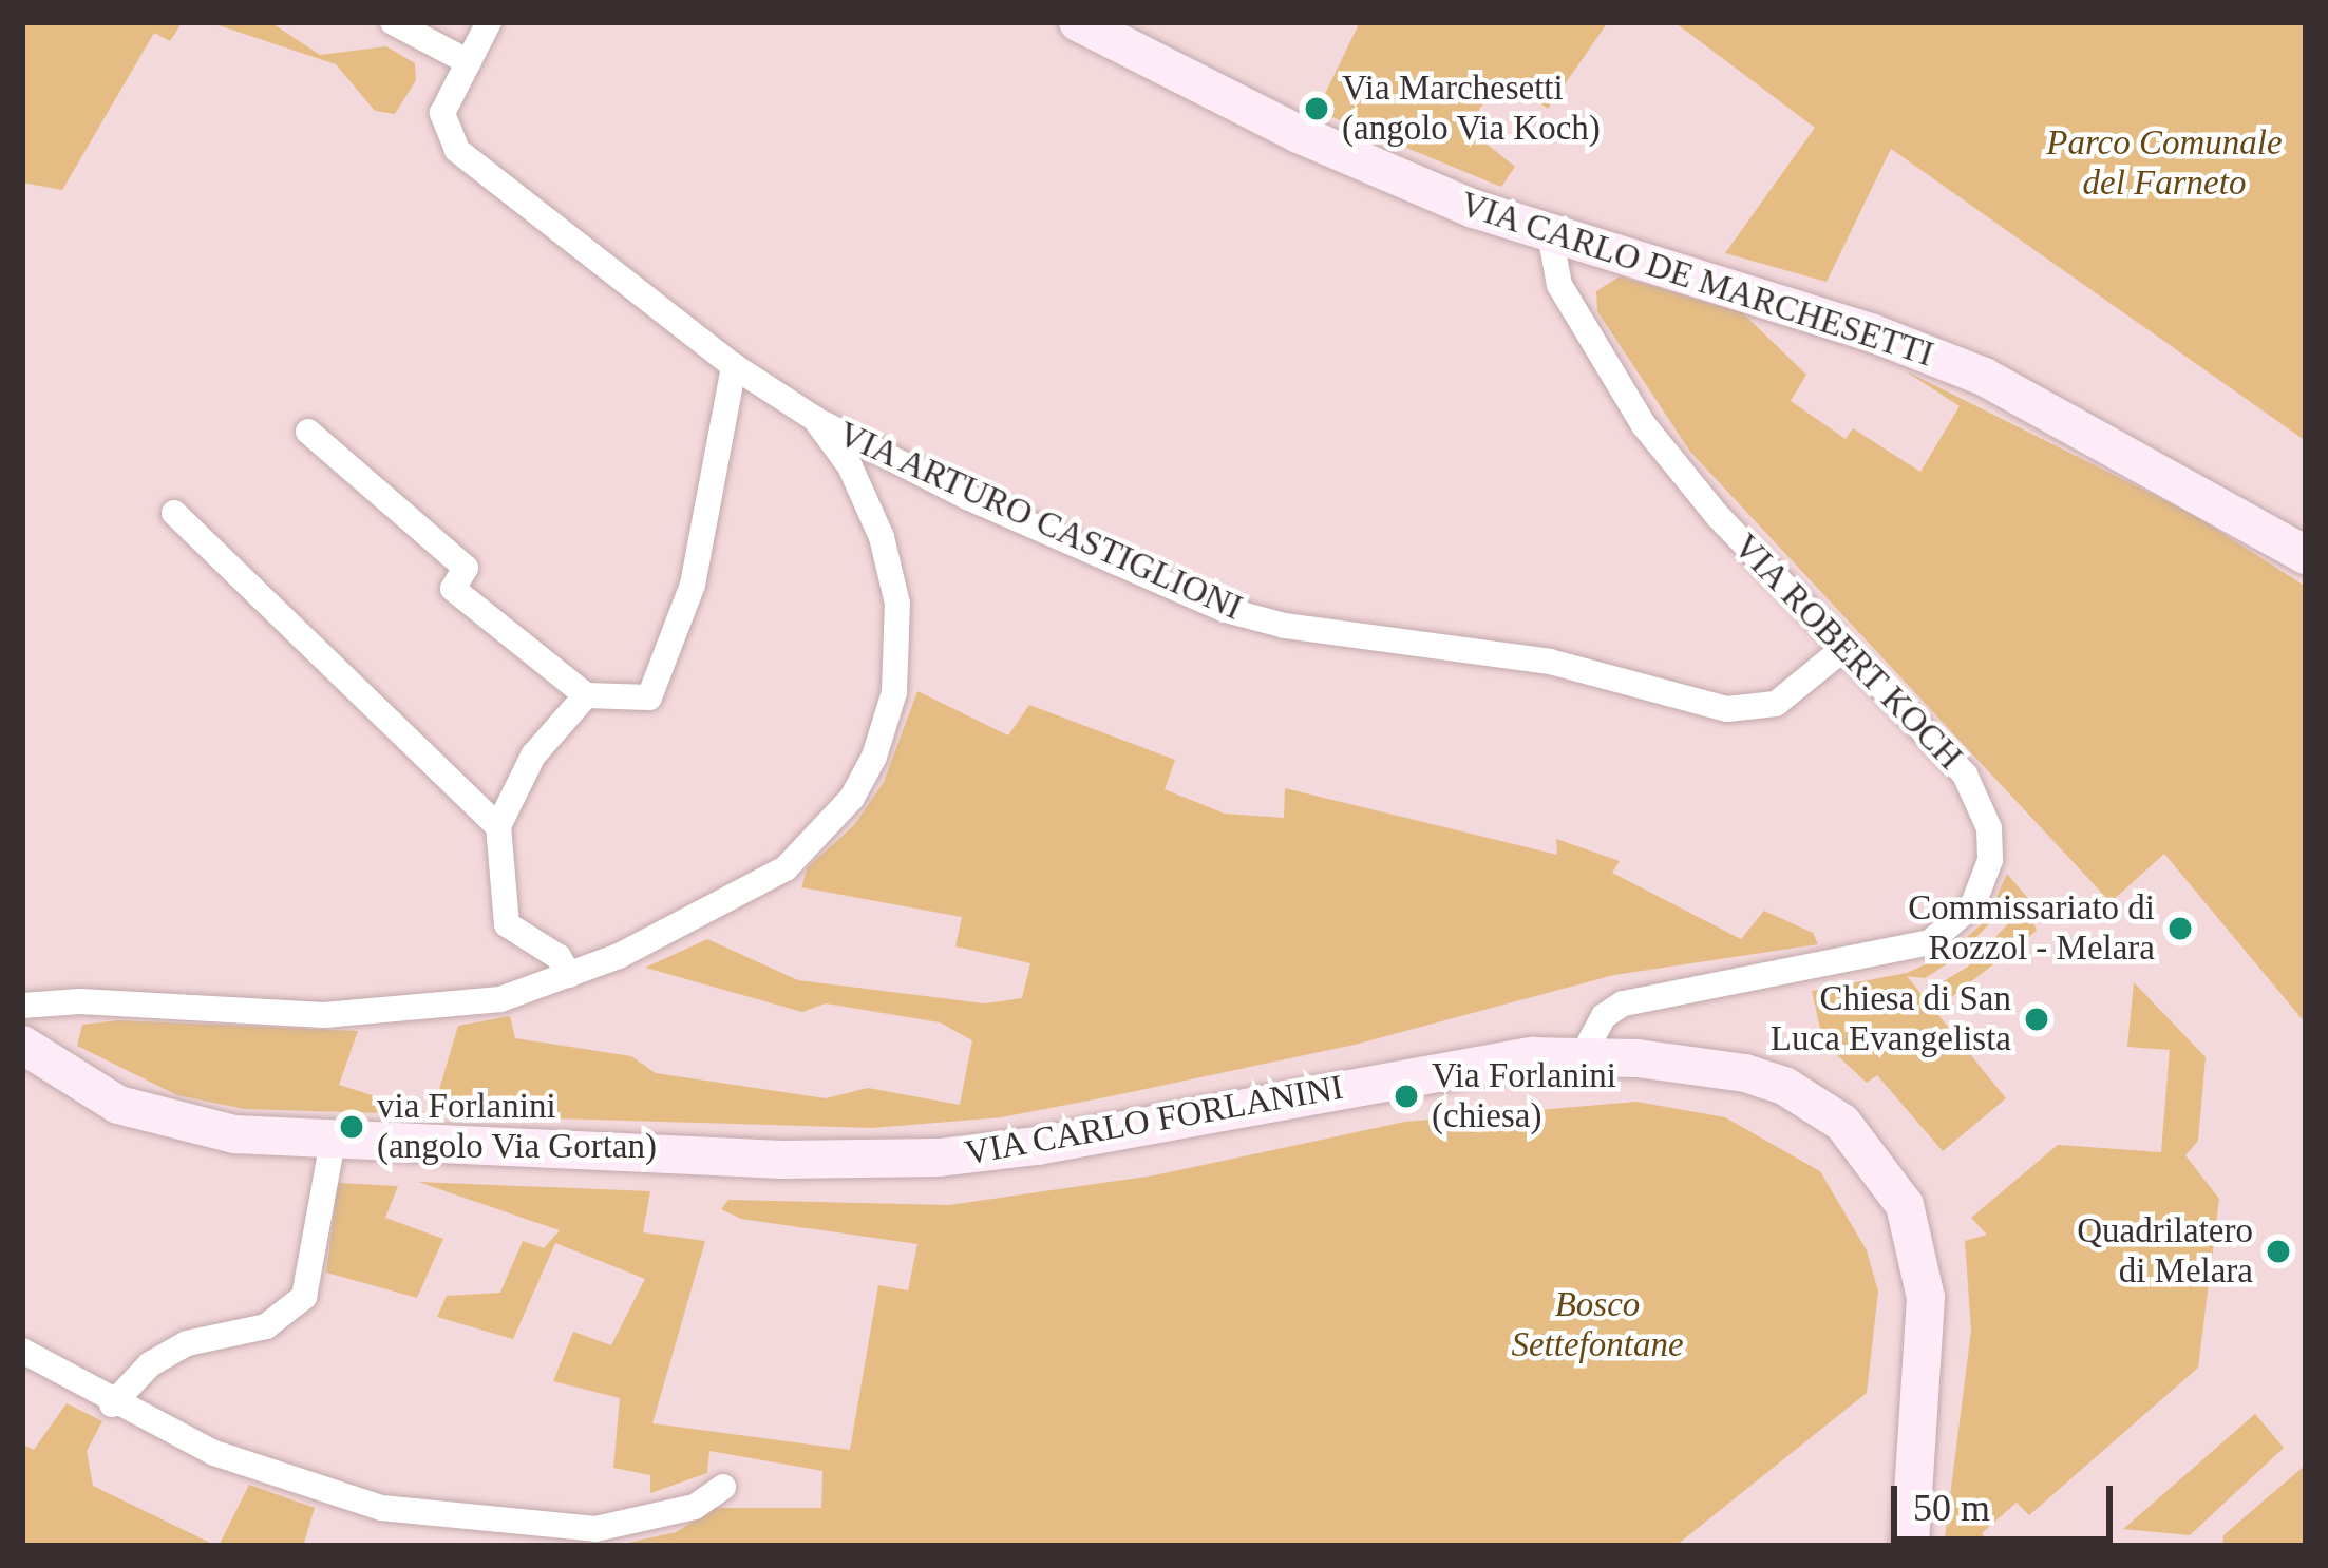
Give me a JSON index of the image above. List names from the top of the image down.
{
  "streets": {
    "main road": ["VIA CARLO DE MARCHESETTI", "VIA CARLO FORLANINI"],
    "street": ["VIA ARTURO CASTIGLIONI", "VIA ROBERT KOCH"]
  },
  "crossings": [
    ["VIA CARLO DE MARCHESETTI", "VIA ROBERT KOCH"],
    ["VIA ARTURO CASTIGLIONI", "VIA ROBERT KOCH"],
    ["VIA ROBERT KOCH", "VIA CARLO FORLANINI"]
  ],
  "parks": ["Parco Comunale del Farneto", "Bosco Settefontane"],
  "places": [
    "Via Marchesetti (angolo Via Koch)",
    "Commissariato di Rozzol - Melara",
    "Chiesa di San Luca Evangelista",
    "Via Forlanini (chiesa)",
    "via Forlanini (angolo Via Gortan)",
    "Quadrilatero di Melara"
  ],
  "scale_bar": "50 m"
}
